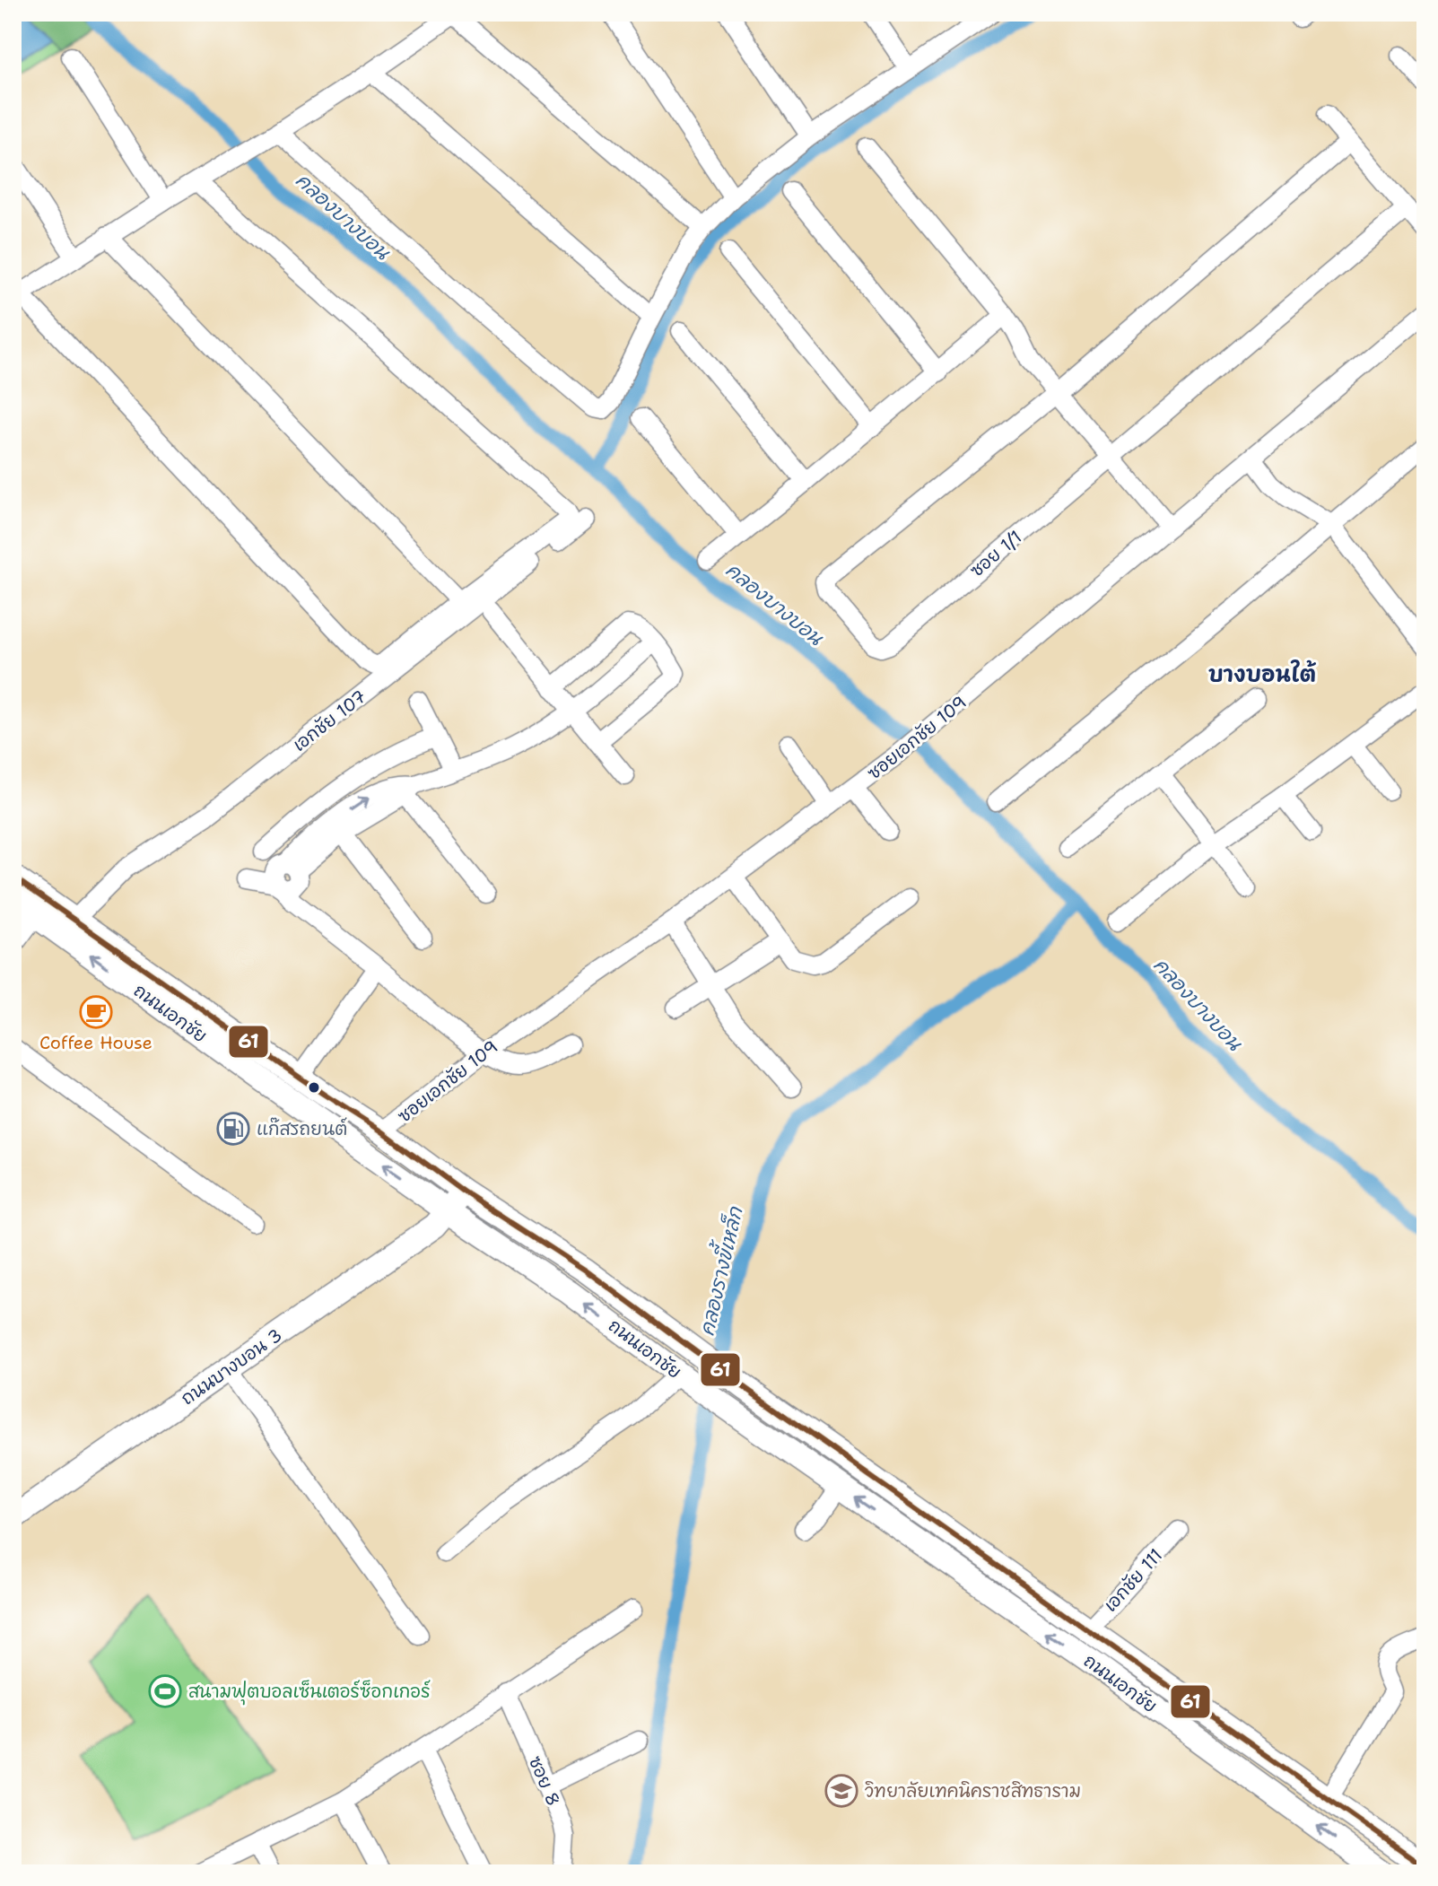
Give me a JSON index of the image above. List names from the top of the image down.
{
  "streets": {
    "main road": ["ถนนเอกชัย", "ถนนบางบอน 3"],
    "street": [
      "ซอย 1/1",
      "เอกชัย 107",
      "ซอยเอกชัย 109",
      "เอกชัย 111",
      "ซอย 8"
    ]
  },
  "crossings": [
    ["เอกชัย 107", "ถนนเอกชัย"],
    ["ซอยเอกชัย 109", "ถนนเอกชัย"],
    ["ถนนเอกชัย", "ถนนบางบอน 3"],
    ["ถนนเอกชัย", "เอกชัย 111"]
  ],
  "districts": ["บางบอนใต้"],
  "water": ["คลองบางบอน", "คลองรางขี้เหล็ก"],
  "places": {
    "cafe": ["Coffee House"],
    "fuel station": ["แก๊สรถยนต์"],
    "sports": ["สนามฟุตบอลเซ็นเตอร์ซ็อกเกอร์"],
    "school or university": ["วิทยาลัยเทคนิคราชสิทธาราม"]
  },
  "lines": ["transit line 61"]
}
